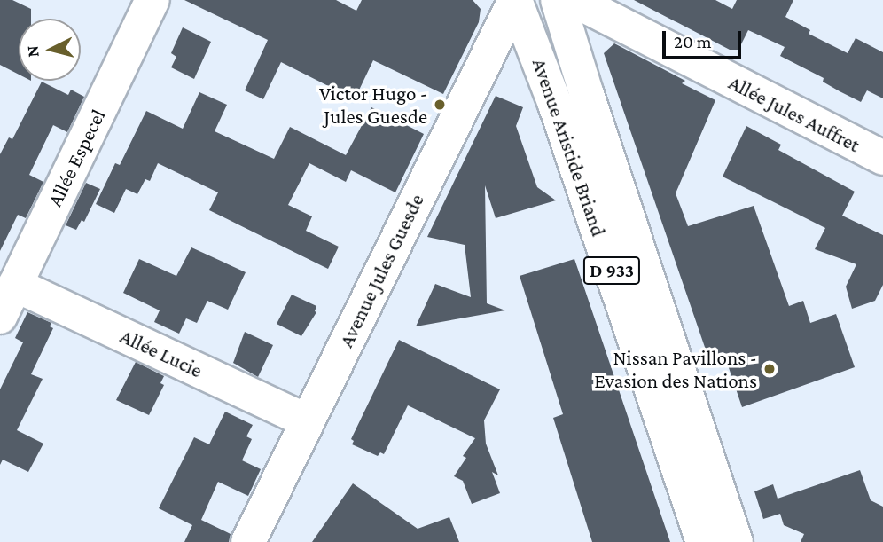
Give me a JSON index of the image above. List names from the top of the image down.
{
  "streets": {
    "street": [
      "Allée Jules Auffret",
      "Avenue Aristide Briand",
      "Allée Especel",
      "Avenue Jules Guesde",
      "D 933",
      "Allée Lucie"
    ]
  },
  "crossings": [
    ["Avenue Aristide Briand", "Avenue Jules Guesde"],
    ["Allée Especel", "Allée Lucie"],
    ["Avenue Jules Guesde", "Allée Lucie"]
  ],
  "places": ["Victor Hugo - Jules Guesde", "Nissan Pavillons - Evasion des Nations"],
  "scale_bar": "20 m",
  "north": "left"
}
